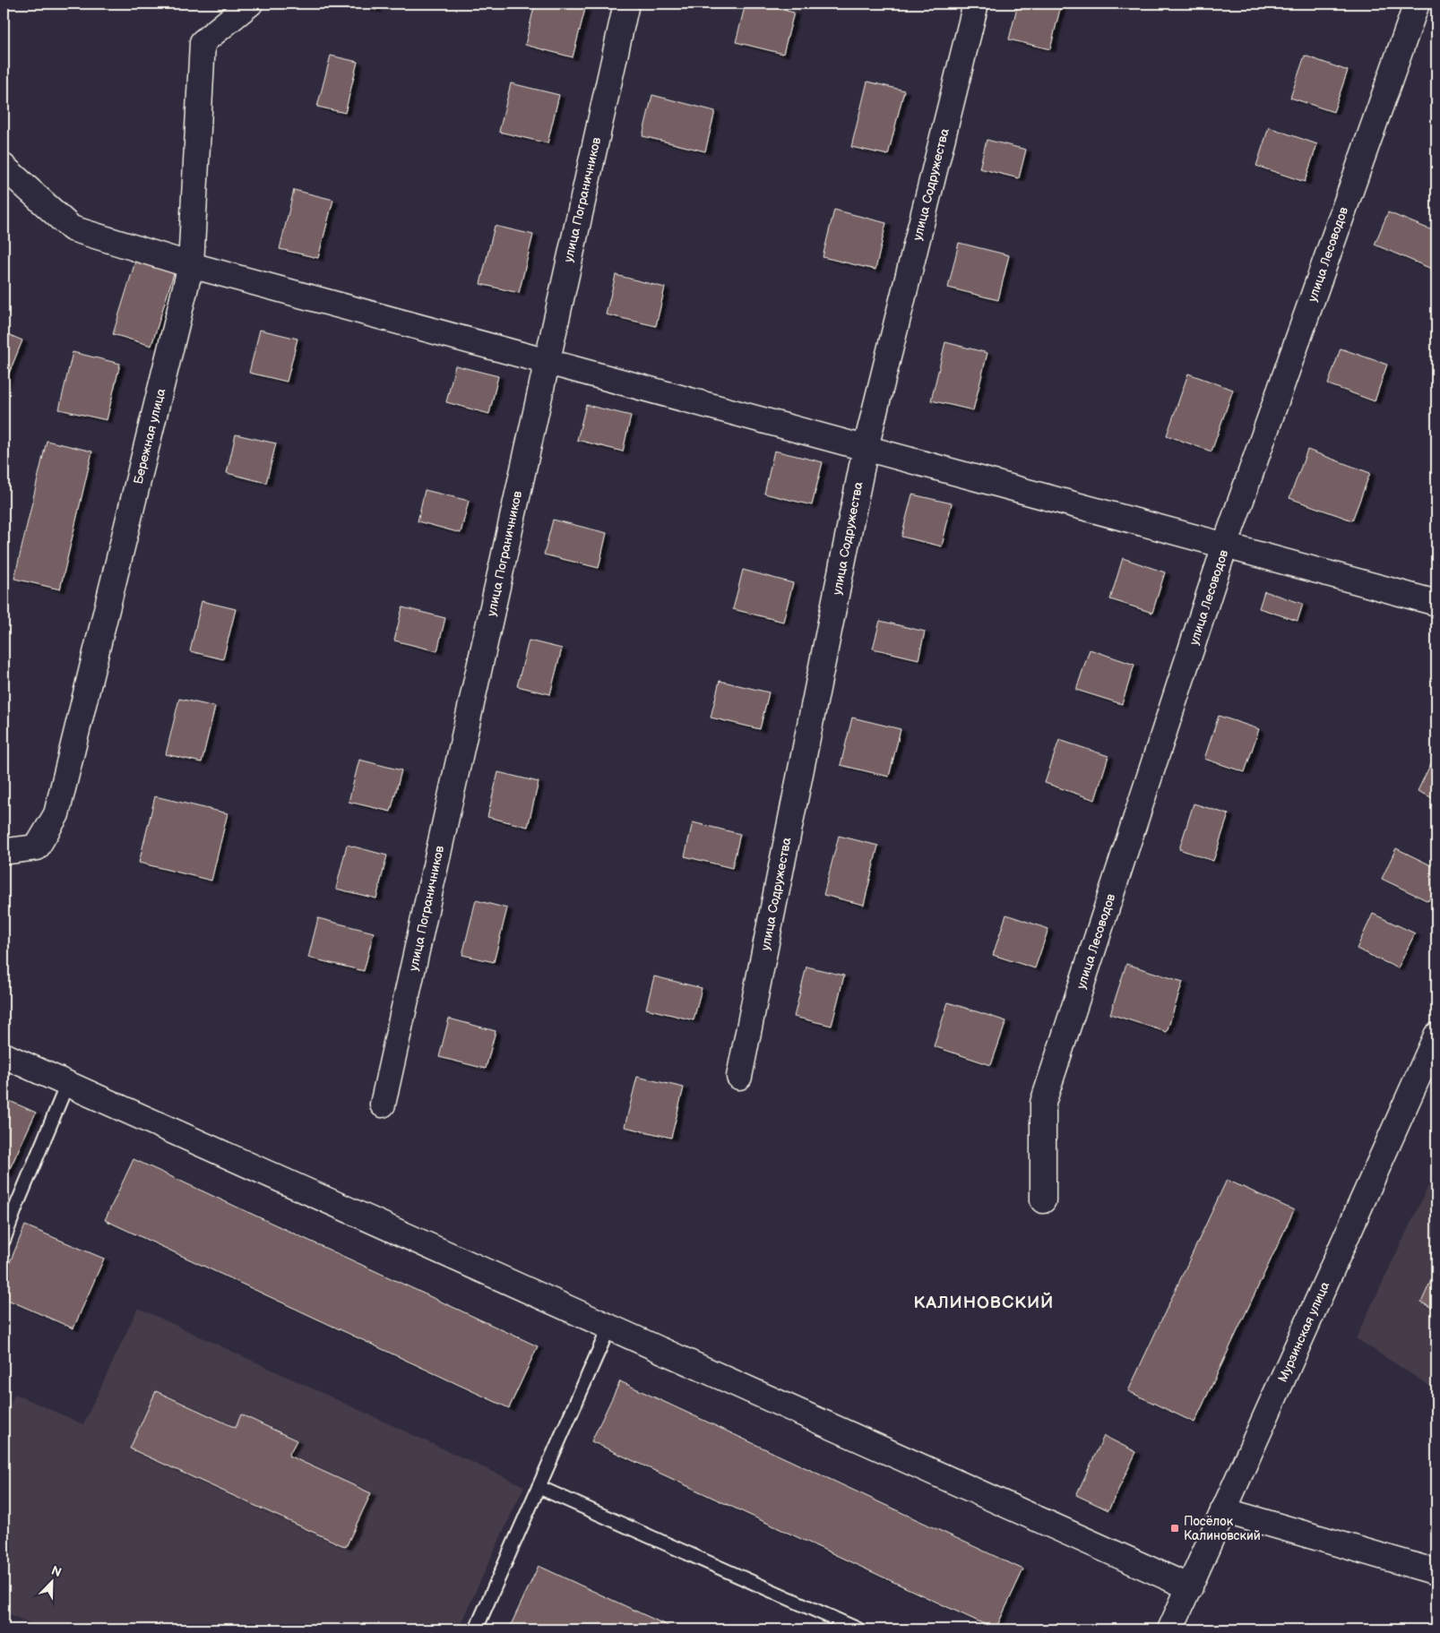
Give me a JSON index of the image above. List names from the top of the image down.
{
  "streets": {
    "street": [
      "улица Содружества",
      "улица Пограничников",
      "улица Лесоводов",
      "Бережная улица",
      "Мурзинская улица"
    ]
  },
  "districts": ["КАЛИНОВСКИЙ"],
  "places": {
    "transit": ["Посёлок Калиновский"]
  },
  "north": "top right"
}
